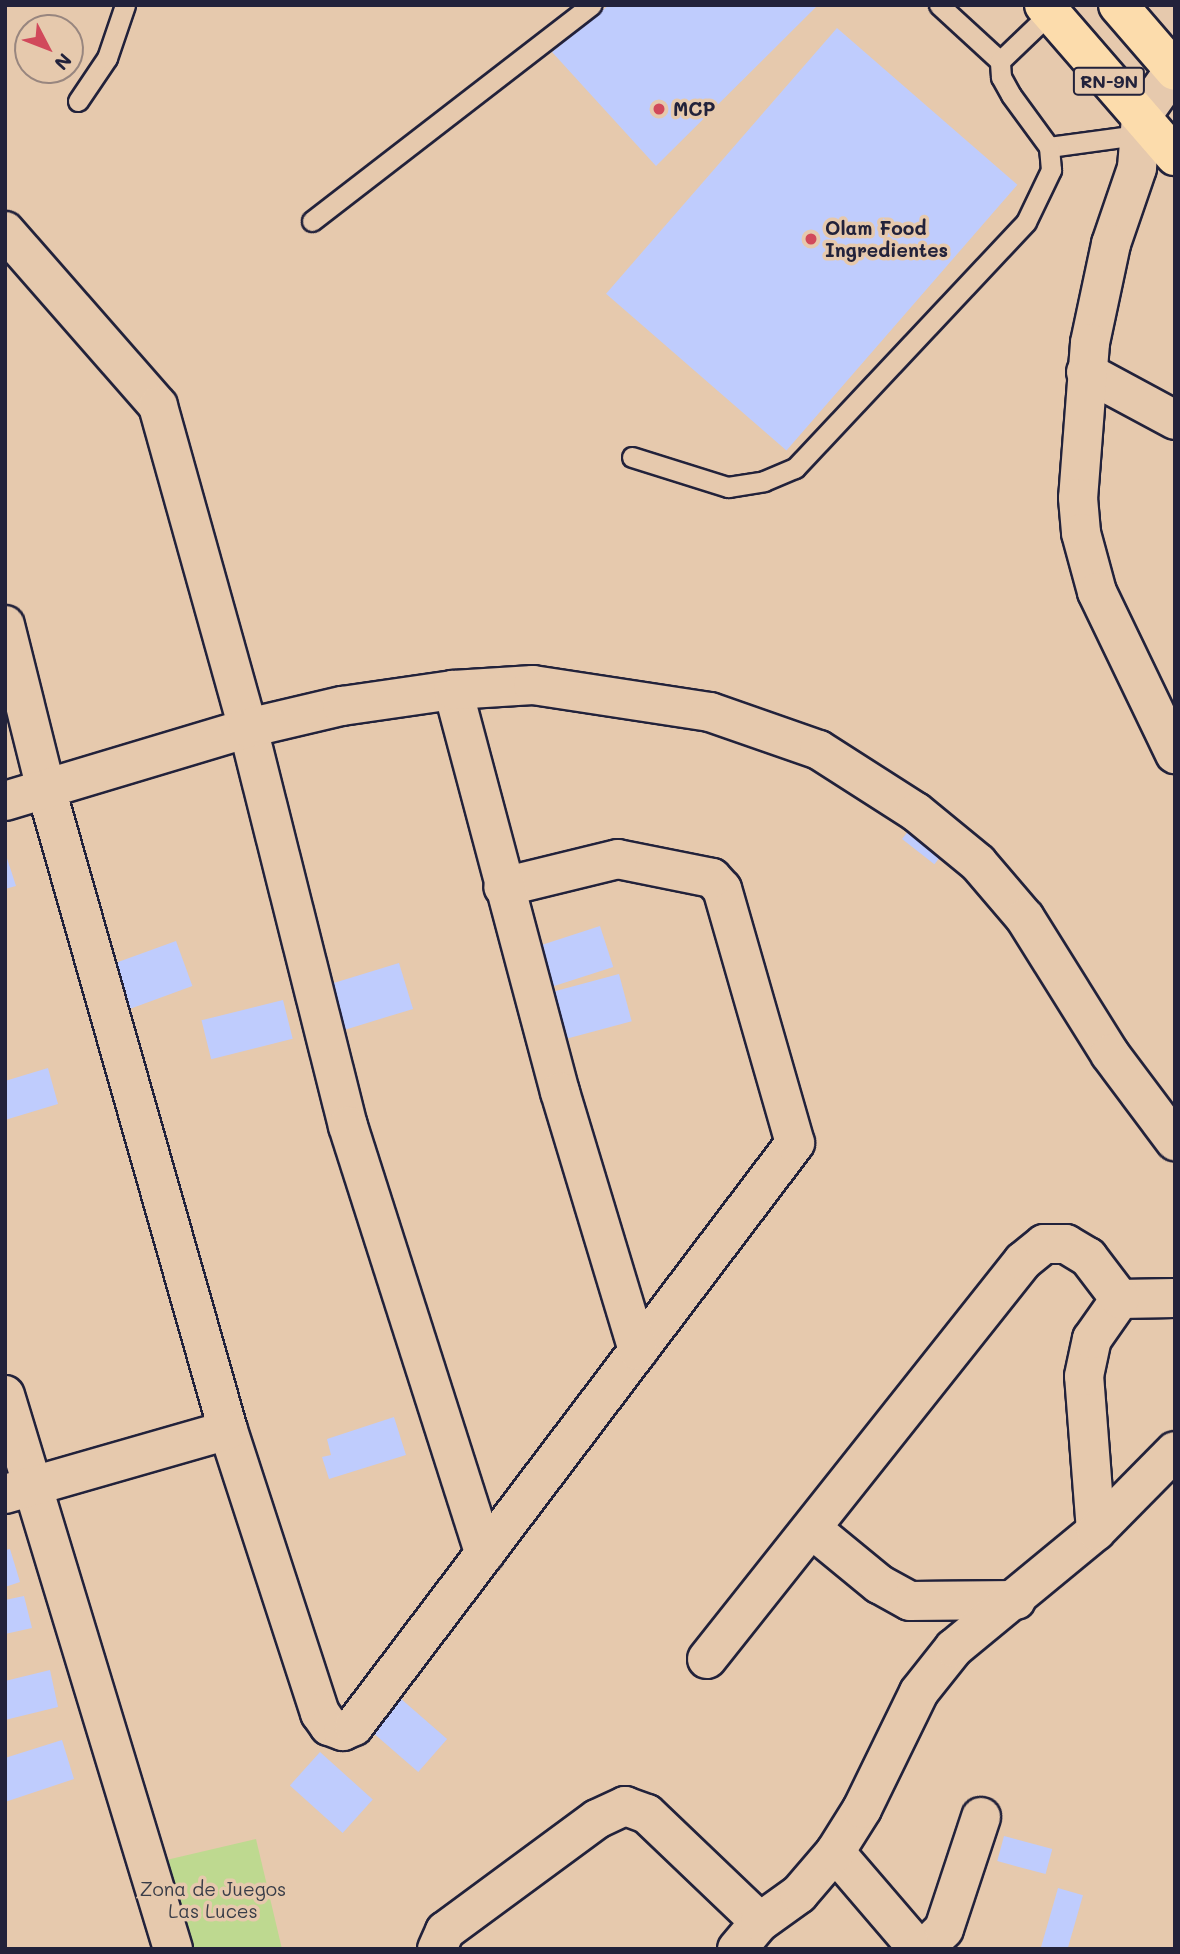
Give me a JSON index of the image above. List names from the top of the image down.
{
  "streets": {
    "main road": ["RN-9N"]
  },
  "parks": ["Zona de Juegos Las Luces"],
  "places": ["MCP", "Olam Food Ingredientes"],
  "north": "bottom right"
}
